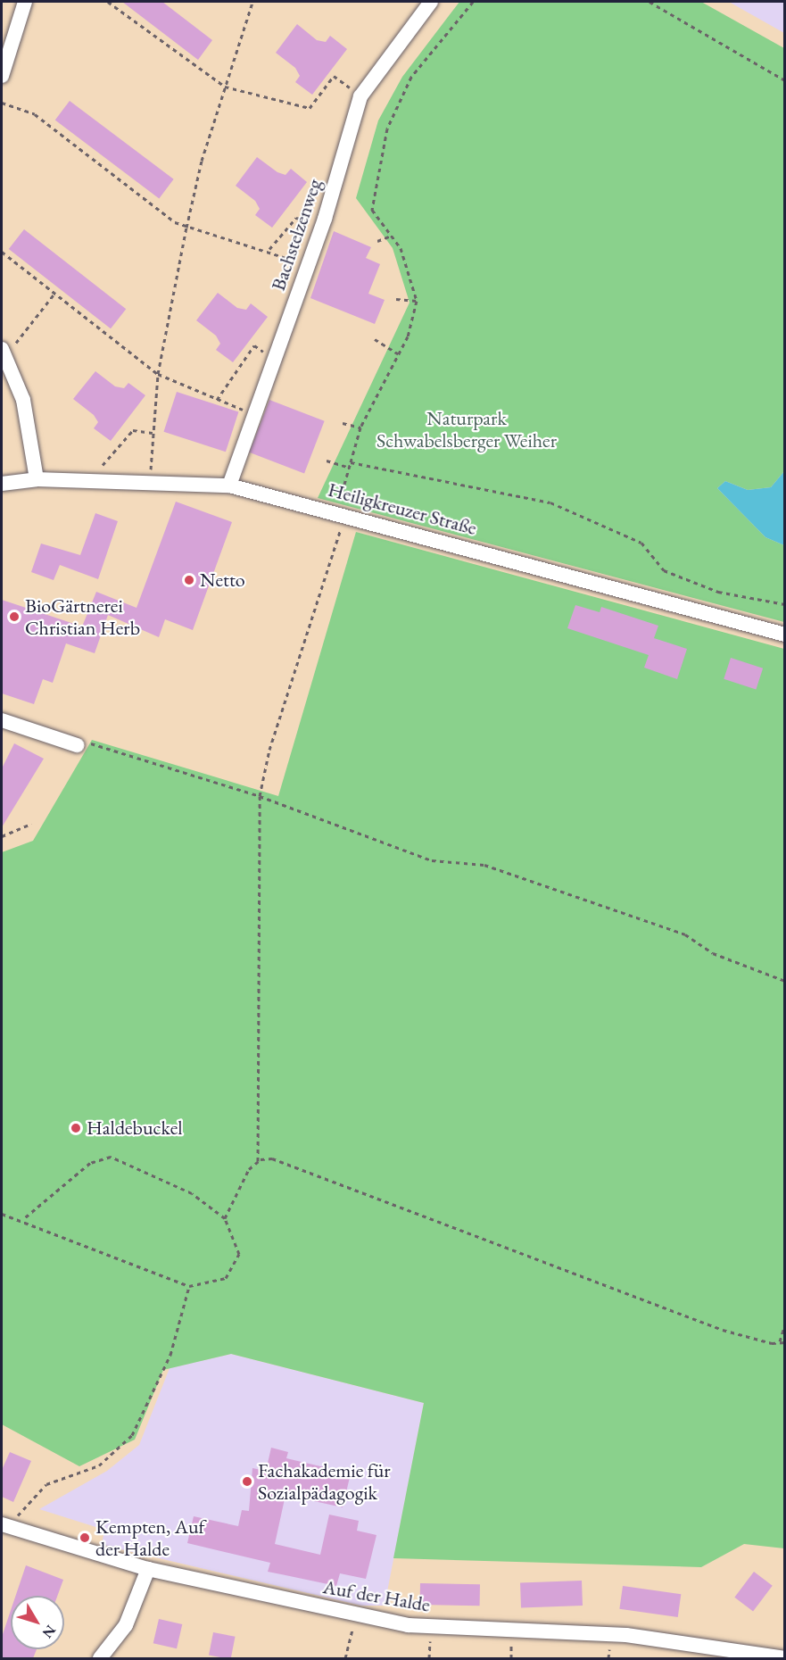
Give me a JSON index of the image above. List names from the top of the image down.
{
  "streets": {
    "street": ["Bachstelzenweg", "Heiligkreuzer Straße", "Auf der Halde"]
  },
  "crossings": [
    ["Bachstelzenweg", "Heiligkreuzer Straße"]
  ],
  "parks": ["Naturpark Schwabelsberger Weiher"],
  "places": [
    "Netto",
    "BioGärtnerei Christian Herb",
    "Haldebuckel",
    "Fachakademie für Sozialpädagogik",
    "Kempten, Auf der Halde"
  ],
  "north": "bottom right"
}
